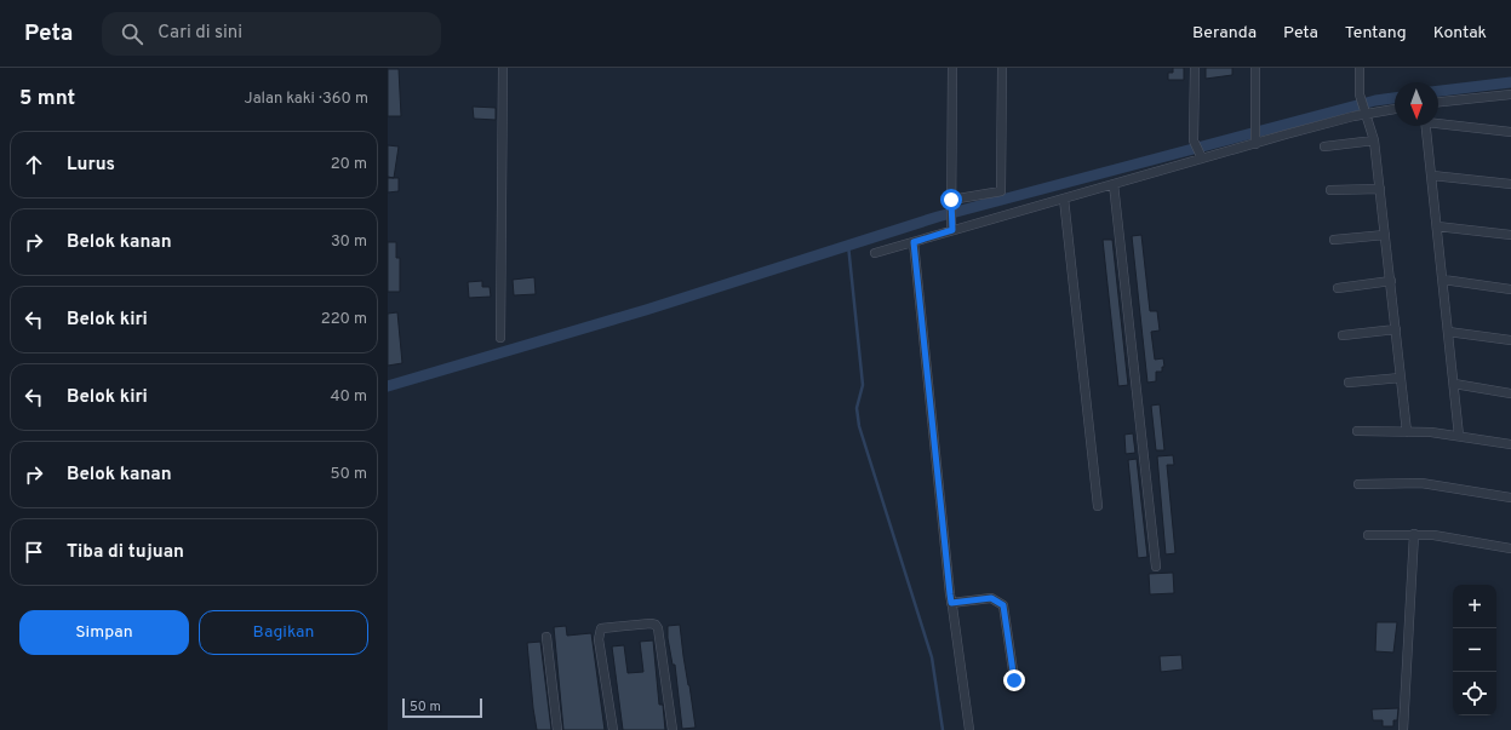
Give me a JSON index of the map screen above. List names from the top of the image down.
{
  "scale_bar": "50 m",
  "north": "bottom",
  "page": {
    "header": "Peta",
    "search": "Cari di sini",
    "nav": [
      "Beranda",
      "Peta",
      "Tentang",
      "Kontak"
    ],
    "heading": ["5 mnt", "Jalan kaki · 360 m"],
    "list": [
      ["Lurus", "20 m"],
      ["Belok kanan", "30 m"],
      ["Belok kiri", "220 m"],
      ["Belok kiri", "40 m"],
      ["Belok kanan", "50 m"],
      "Tiba di tujuan"
    ],
    "map_buttons": ["+", "−"],
    "buttons": ["Simpan", "Bagikan"],
    "scale": "50 m"
  }
}
